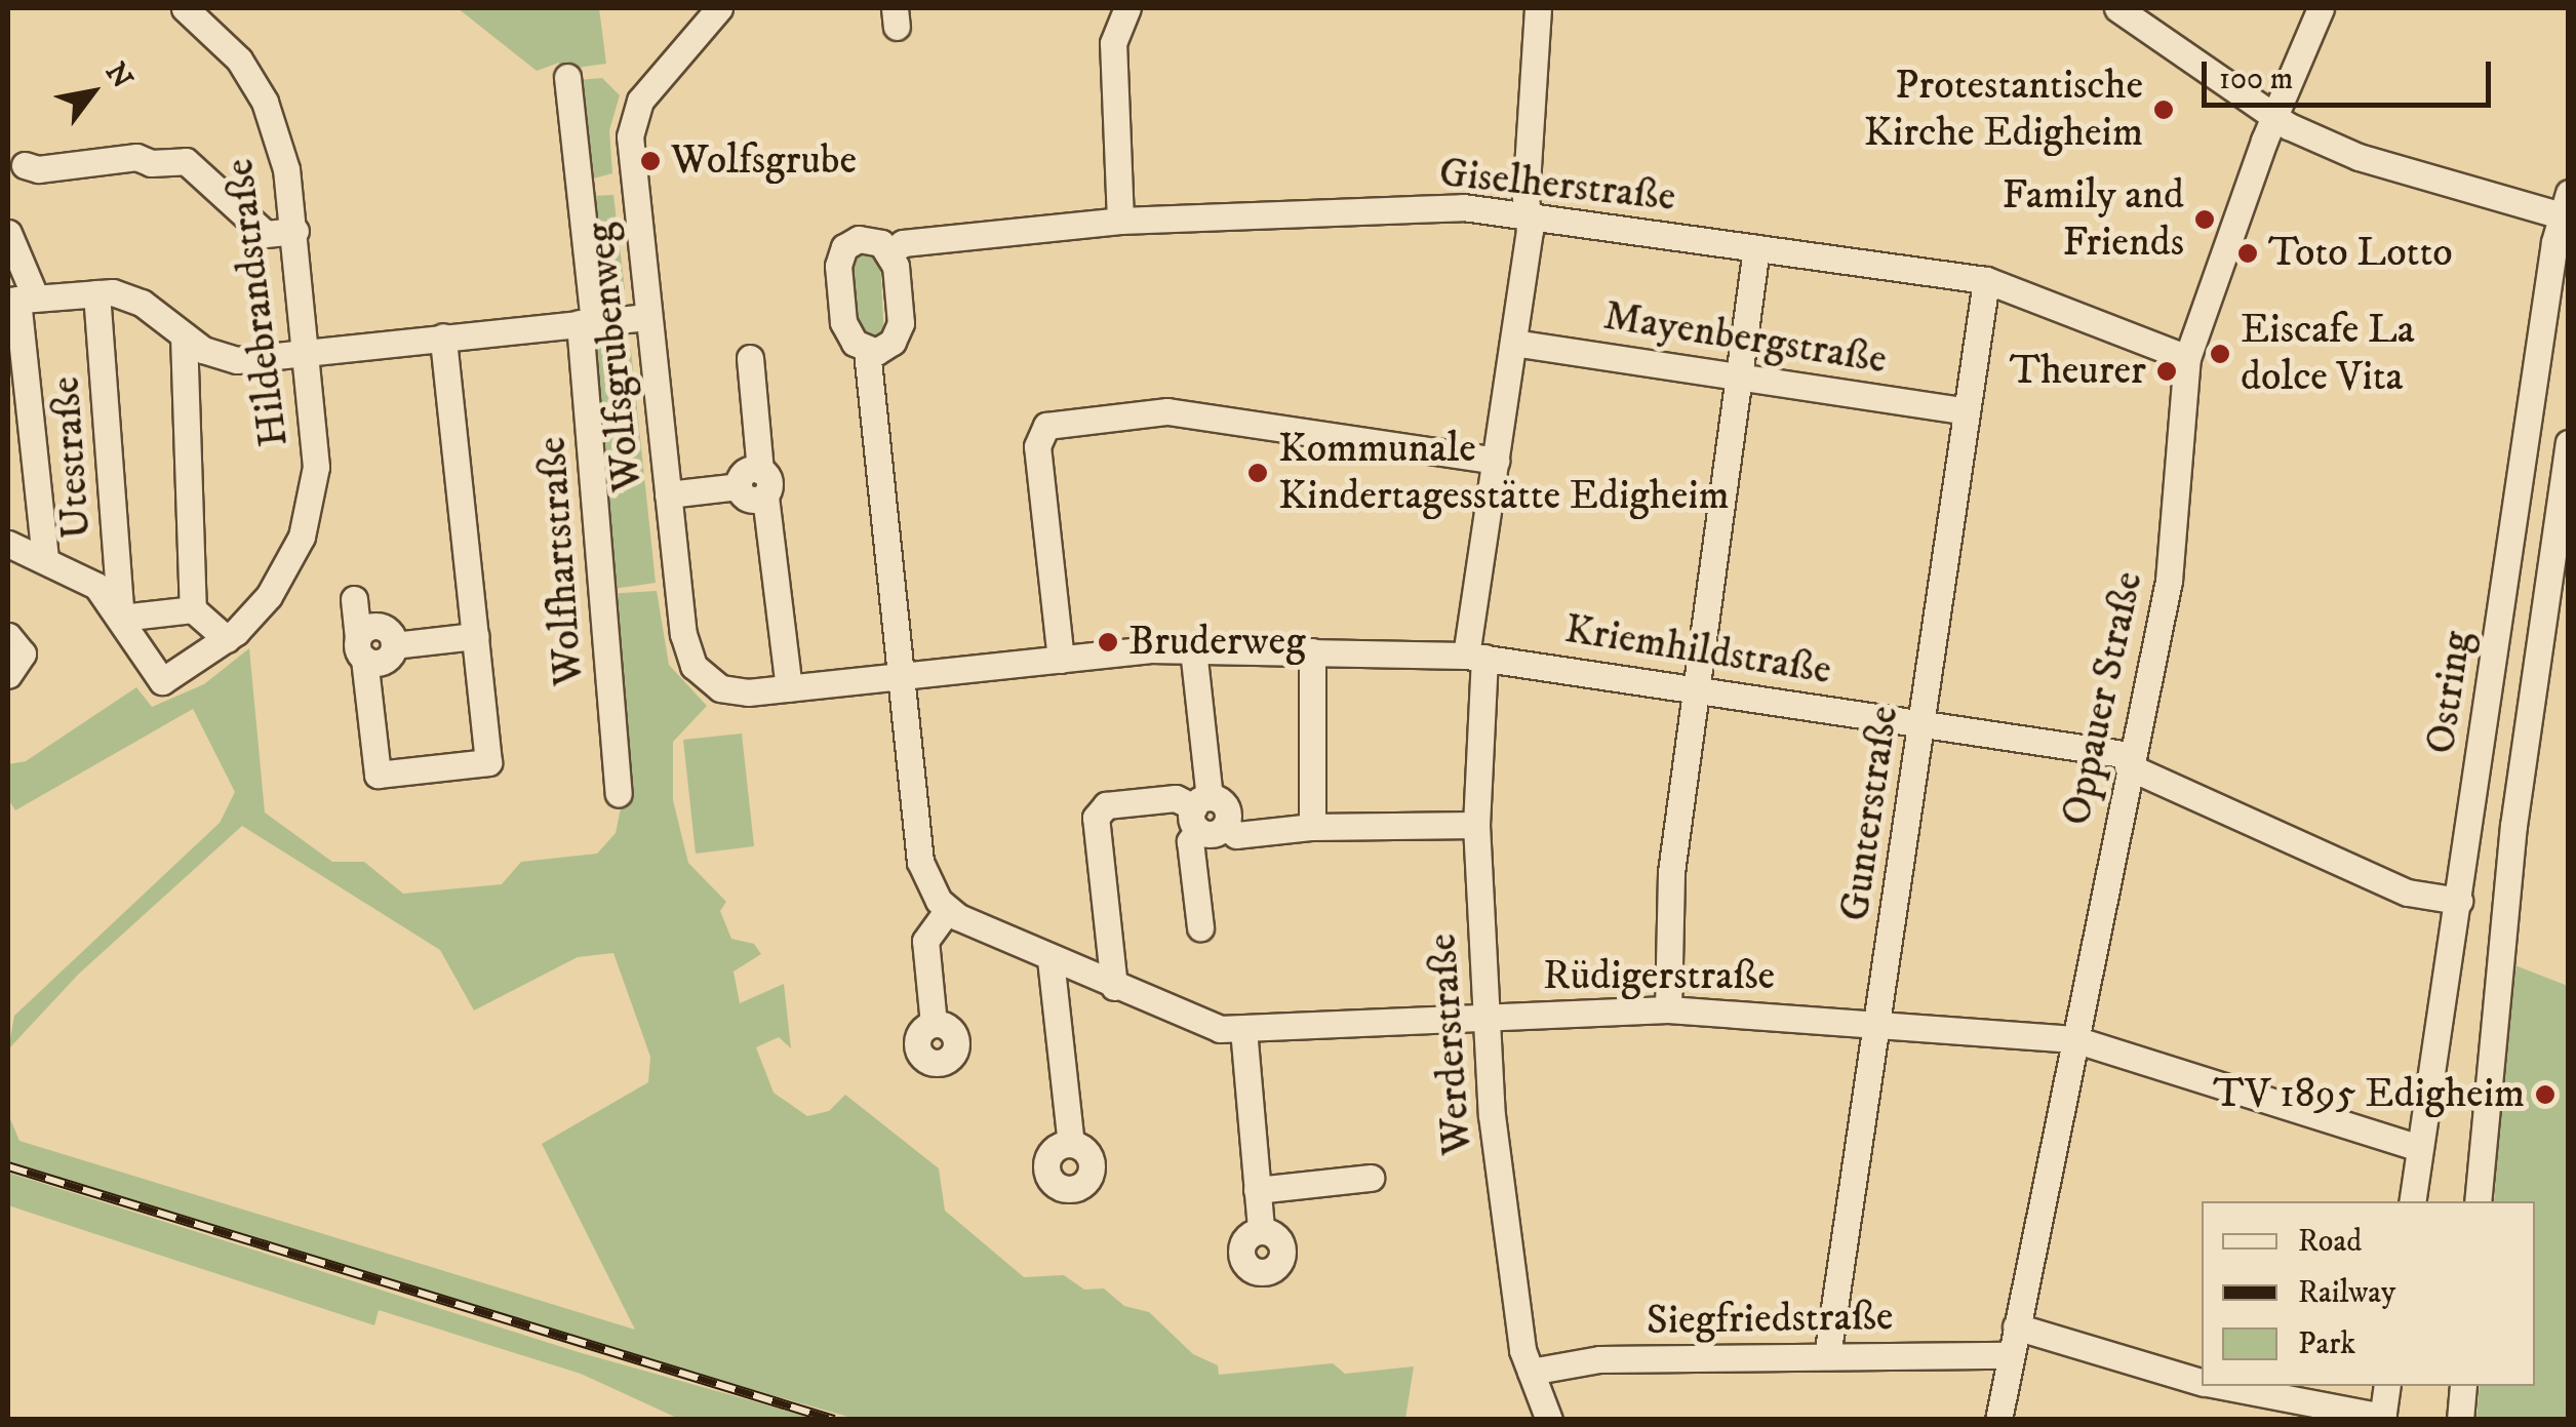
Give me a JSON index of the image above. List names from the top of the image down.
{
  "streets": {
    "street": [
      "Giselherstraße",
      "Hildebrandstraße",
      "Mayenbergstraße",
      "Wolfsgrubenweg",
      "Utestraße",
      "Wolfhartstraße",
      "Kriemhildstraße",
      "Ostring",
      "Oppauer Straße",
      "Gunterstraße",
      "Rüdigerstraße",
      "Werderstraße",
      "Siegfriedstraße"
    ]
  },
  "crossings": [
    ["Giselherstraße", "Oppauer Straße"],
    ["Giselherstraße", "Gunterstraße"],
    ["Giselherstraße", "Werderstraße"],
    ["Hildebrandstraße", "Utestraße"],
    ["Mayenbergstraße", "Gunterstraße"],
    ["Mayenbergstraße", "Werderstraße"],
    ["Wolfsgrubenweg", "Kriemhildstraße"],
    ["Kriemhildstraße", "Ostring"],
    ["Kriemhildstraße", "Oppauer Straße"],
    ["Kriemhildstraße", "Gunterstraße"],
    ["Kriemhildstraße", "Werderstraße"],
    ["Ostring", "Rüdigerstraße"],
    ["Oppauer Straße", "Rüdigerstraße"],
    ["Oppauer Straße", "Siegfriedstraße"],
    ["Gunterstraße", "Rüdigerstraße"],
    ["Gunterstraße", "Siegfriedstraße"],
    ["Rüdigerstraße", "Werderstraße"],
    ["Werderstraße", "Siegfriedstraße"]
  ],
  "places": [
    "Protestantische Kirche Edigheim",
    "Wolfsgrube",
    "Family and Friends",
    "Toto Lotto",
    "Eiscafe La dolce Vita",
    "Theurer",
    "Kommunale Kindertagesstätte Edigheim",
    "Bruderweg",
    "TV 1895 Edigheim"
  ],
  "legend": ["Road", "Railway", "Park"],
  "scale_bar": "100 m",
  "north": "top right"
}
